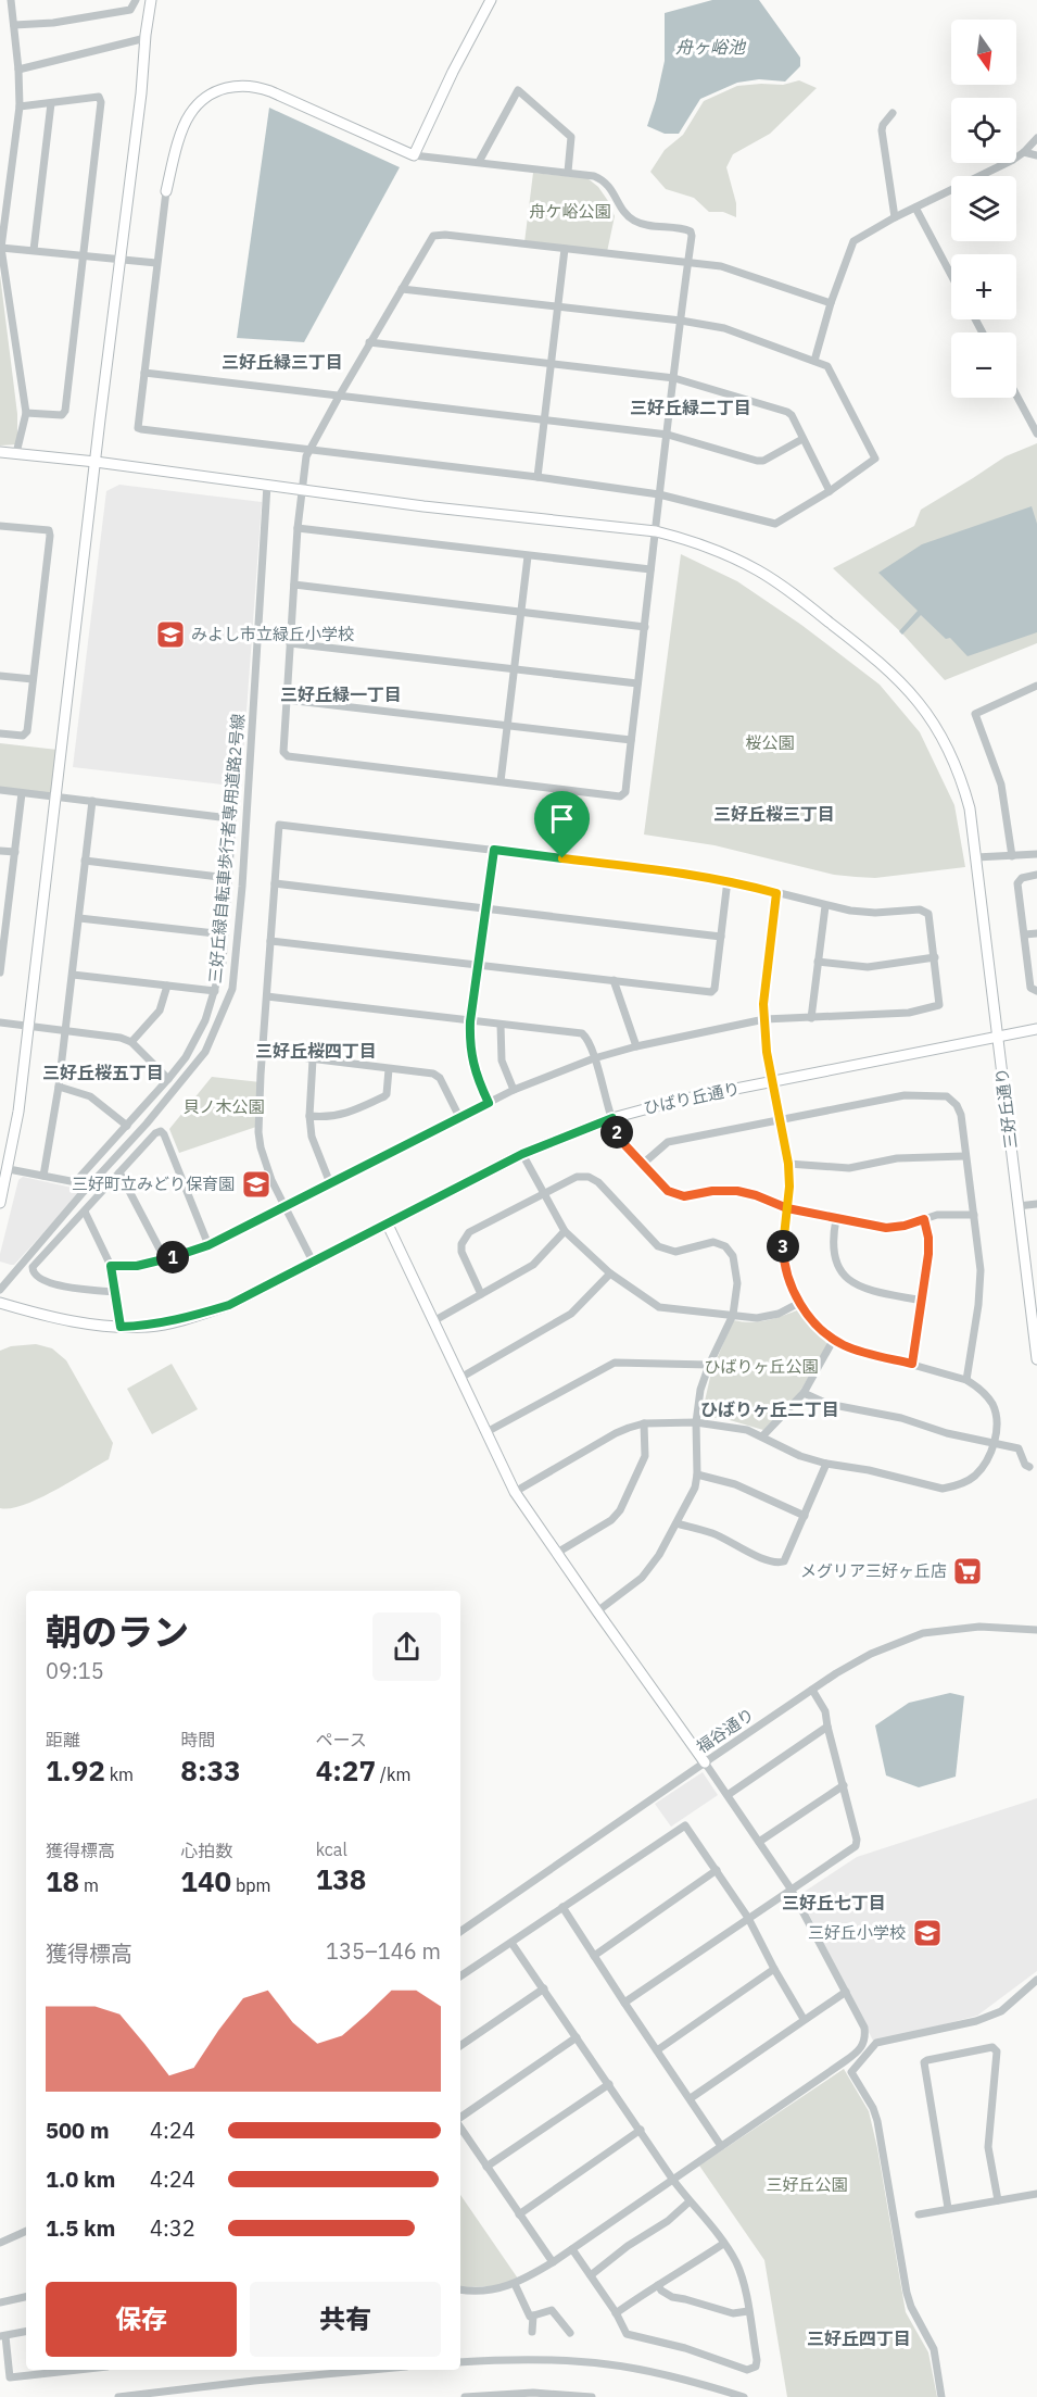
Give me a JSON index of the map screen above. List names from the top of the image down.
{
  "streets": {
    "street": [
      "三好丘緑自転車歩行者専用道路2号線",
      "ひばり丘通り",
      "三好丘通り",
      "福谷通り"
    ]
  },
  "crossings": [
    ["三好丘緑自転車歩行者専用道路2号線", "三好丘通り"],
    ["ひばり丘通り", "三好丘通り"]
  ],
  "districts": [
    "三好丘緑三丁目",
    "三好丘緑二丁目",
    "三好丘緑一丁目",
    "三好丘桜三丁目",
    "三好丘桜四丁目",
    "三好丘桜五丁目",
    "ひばりヶ丘二丁目",
    "三好丘七丁目",
    "三好丘四丁目"
  ],
  "water": ["舟ヶ峪池"],
  "parks": [
    "舟ケ峪公園",
    "桜公園",
    "貝ノ木公園",
    "ひばりヶ丘公園",
    "三好丘公園"
  ],
  "places": {
    "school or university": ["みよし市立緑丘小学校", "三好町立みどり保育園", "三好丘小学校"],
    "supermarket": ["メグリア三好ヶ丘店"]
  },
  "north": "bottom",
  "page": {
    "map_buttons": ["+", "−"],
    "pins": ["2", "3", "1"],
    "heading": ["朝のラン", "09:15"],
    "stats": [
      ["距離", "1.92 km"],
      ["時間", "8:33"],
      ["ペース", "4:27 /km"],
      ["獲得標高", "18 m"],
      ["心拍数", "140 bpm"],
      ["kcal", "138"]
    ],
    "chart": ["獲得標高", "135–146 m"],
    "list": [
      {
        "name": "500 m",
        "note": "4:24"
      },
      {
        "name": "1.0 km",
        "note": "4:24"
      },
      {
        "name": "1.5 km",
        "note": "4:32"
      }
    ],
    "buttons": ["保存", "共有"]
  }
}
